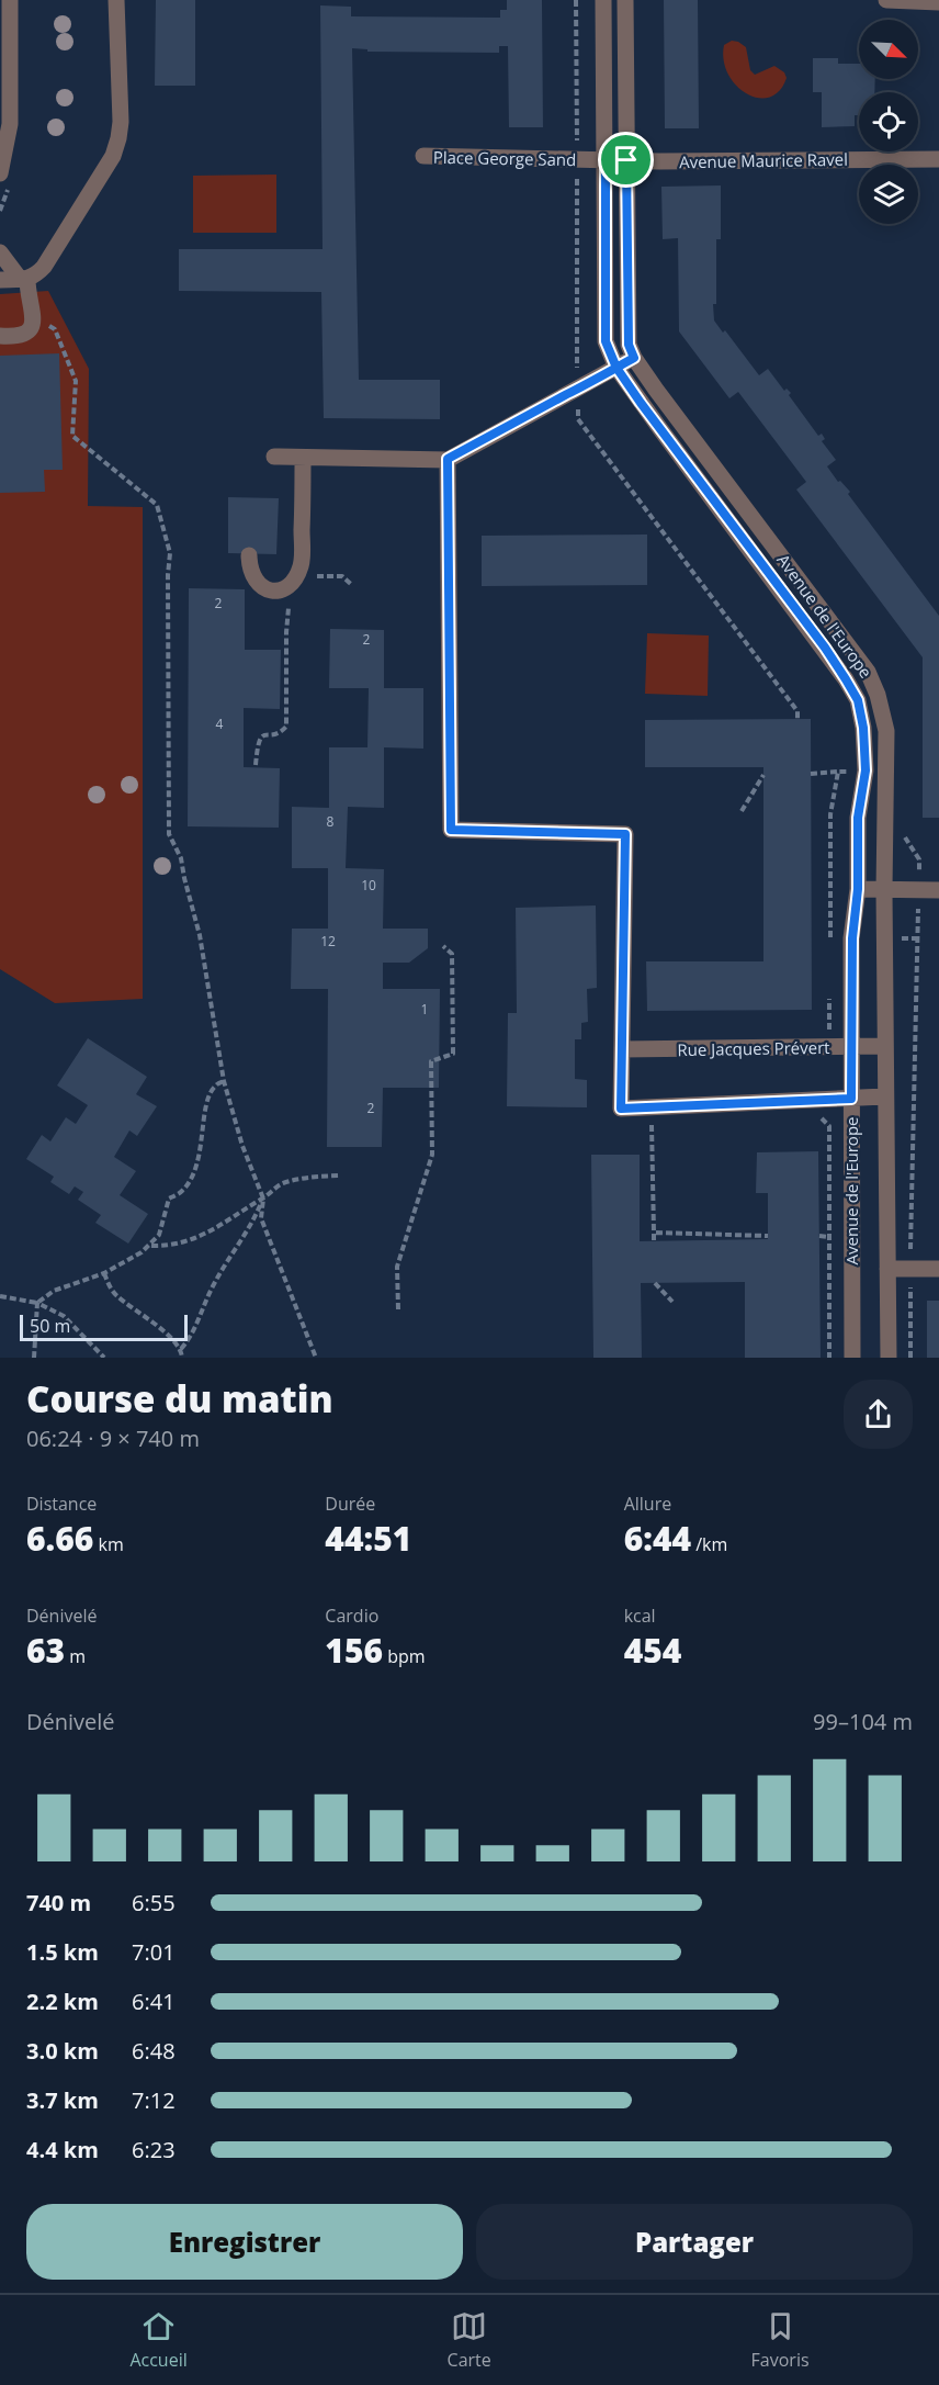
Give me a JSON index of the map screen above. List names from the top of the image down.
{
  "streets": {
    "street": [
      "Place George Sand",
      "Avenue Maurice Ravel",
      "Avenue de l'Europe",
      "Rue Jacques Prévert"
    ]
  },
  "crossings": [
    ["Place George Sand", "Avenue Maurice Ravel"],
    ["Place George Sand", "Avenue de l'Europe"],
    ["Avenue Maurice Ravel", "Avenue de l'Europe"],
    ["Avenue de l'Europe", "Rue Jacques Prévert"]
  ],
  "house_numbers": [
    "2",
    "2",
    "4",
    "8",
    "10",
    "12",
    "1",
    "2"
  ],
  "scale_bar": "50 m",
  "north": "bottom right",
  "page": {
    "scale": "50 m",
    "heading": ["Course du matin", "06:24 · 9 × 740 m"],
    "stats": [
      ["Distance", "6.66 km"],
      ["Durée", "44:51"],
      ["Allure", "6:44 /km"],
      ["Dénivelé", "63 m"],
      ["Cardio", "156 bpm"],
      ["kcal", "454"]
    ],
    "chart": ["Dénivelé", "99–104 m"],
    "list": [
      {
        "name": "740 m",
        "note": "6:55"
      },
      {
        "name": "1.5 km",
        "note": "7:01"
      },
      {
        "name": "2.2 km",
        "note": "6:41"
      },
      {
        "name": "3.0 km",
        "note": "6:48"
      },
      {
        "name": "3.7 km",
        "note": "7:12"
      },
      {
        "name": "4.4 km",
        "note": "6:23"
      }
    ],
    "buttons": ["Enregistrer", "Partager"],
    "tabs": ["Accueil", "Carte", "Favoris"]
  }
}
